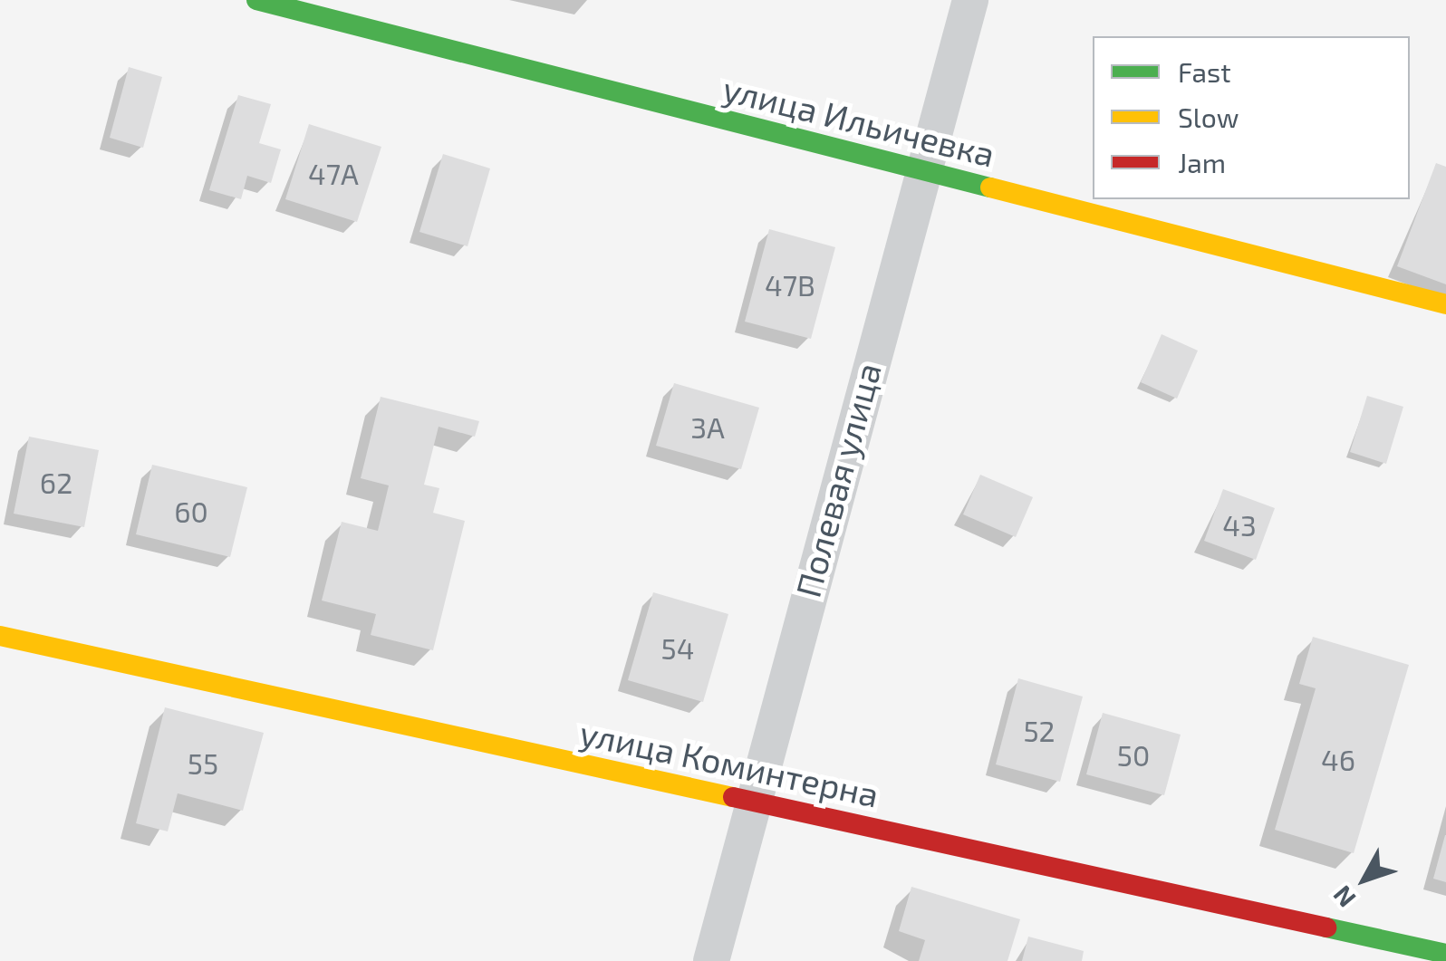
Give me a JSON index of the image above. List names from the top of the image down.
{
  "streets": {
    "street": ["улица Ильичевка", "Полевая улица", "улица Коминтерна"]
  },
  "crossings": [
    ["улица Ильичевка", "Полевая улица"],
    ["Полевая улица", "улица Коминтерна"]
  ],
  "house_numbers": [
    "47А",
    "47В",
    "3А",
    "62",
    "60",
    "43",
    "54",
    "52",
    "50",
    "46",
    "55"
  ],
  "legend": ["Fast", "Slow", "Jam"],
  "north": "bottom left"
}
